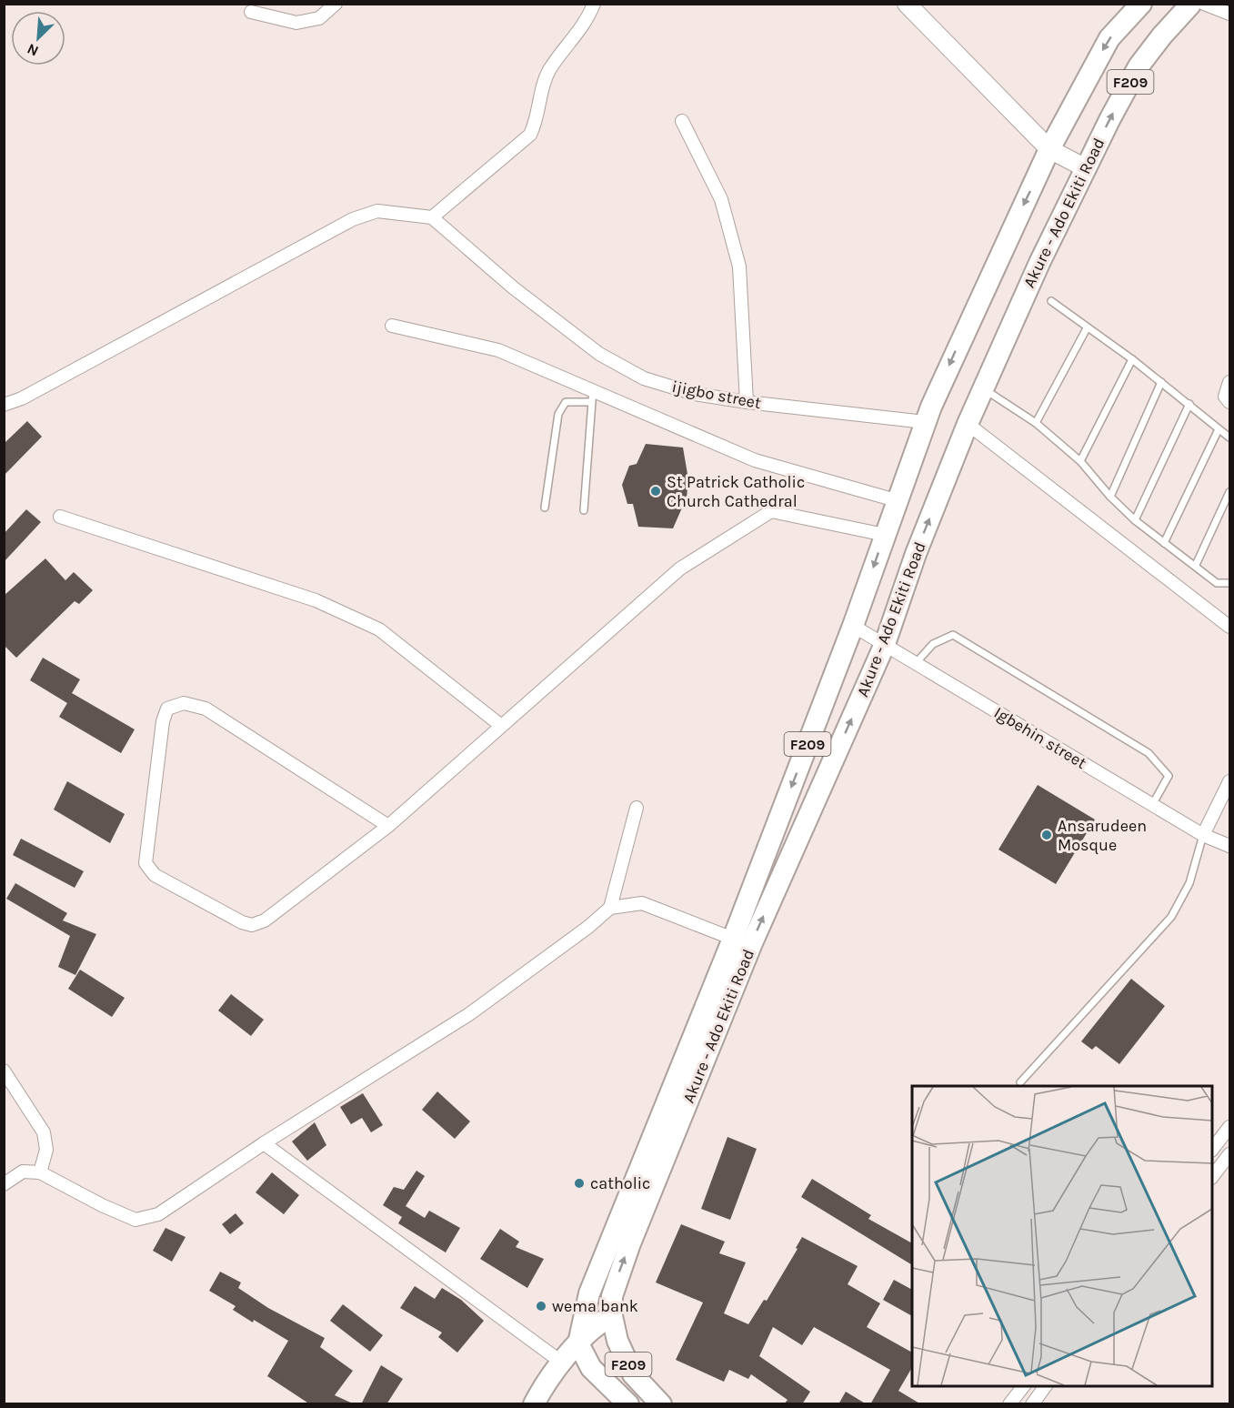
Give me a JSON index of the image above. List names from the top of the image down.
{
  "streets": {
    "main road": ["F209", "Akure - Ado Ekiti Road"],
    "street": ["ijigbo street", "Igbehin street"]
  },
  "crossings": [
    ["F209", "Akure - Ado Ekiti Road"],
    ["Akure - Ado Ekiti Road", "ijigbo street"],
    ["Akure - Ado Ekiti Road", "Igbehin street"]
  ],
  "places": [
    "St Patrick Catholic Church Cathedral",
    "Ansarudeen Mosque",
    "catholic",
    "wema bank"
  ],
  "north": "bottom left"
}
